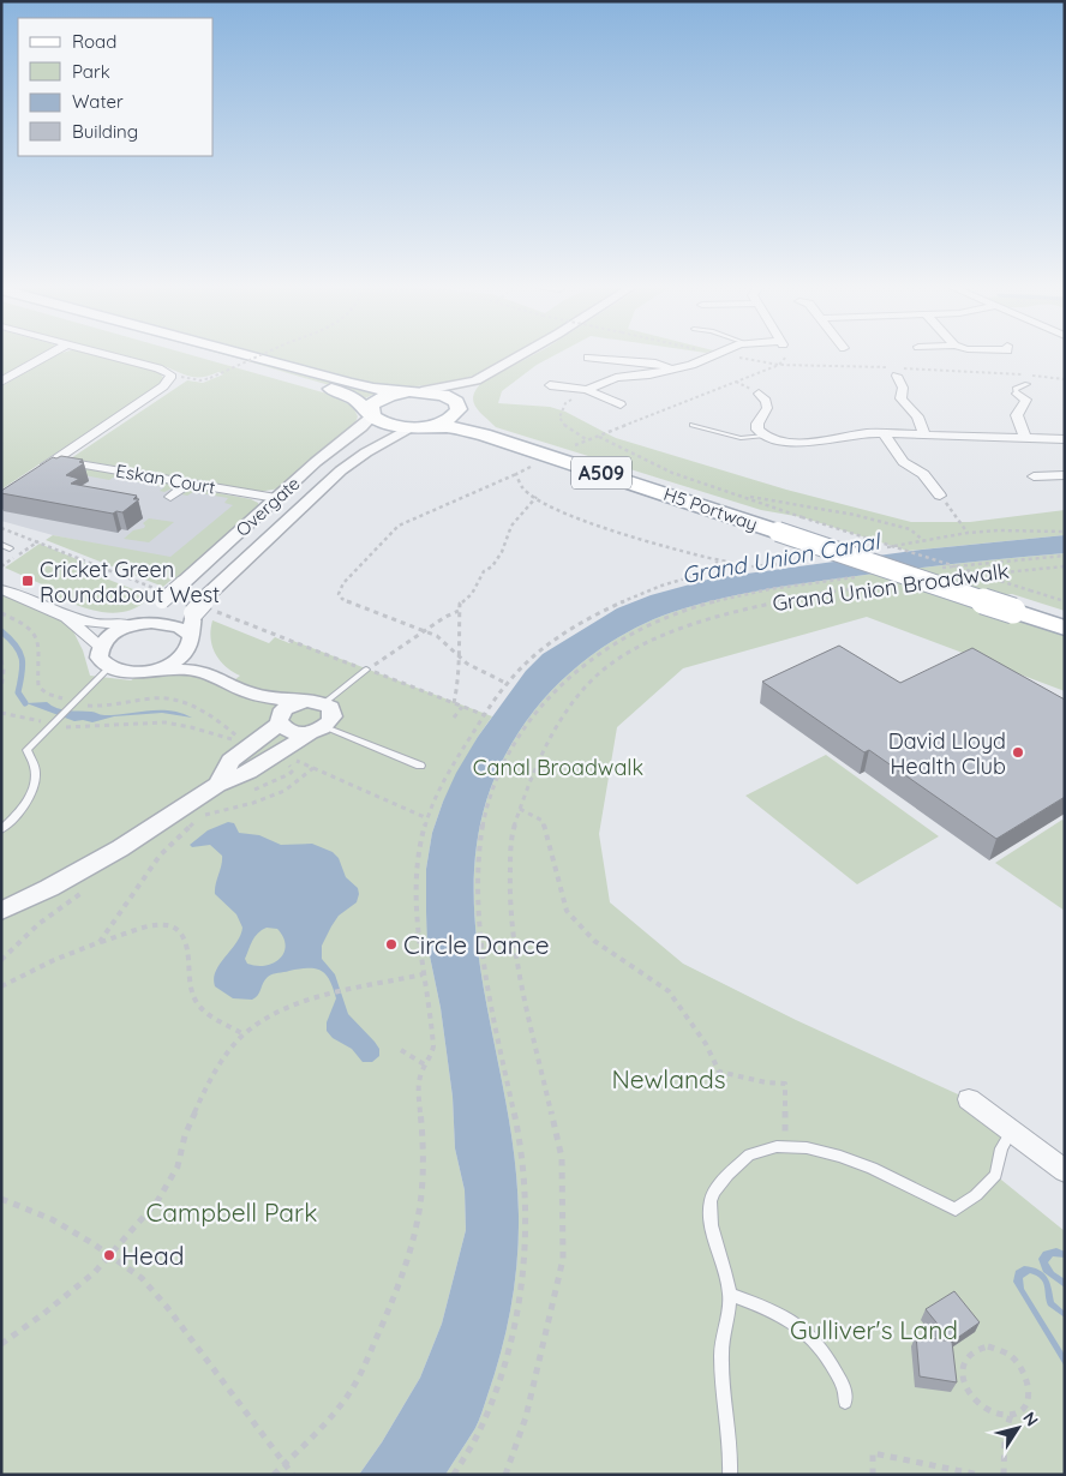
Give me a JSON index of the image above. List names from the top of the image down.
{
  "streets": {
    "main road": ["A509", "H5 Portway"],
    "street": ["Eskan Court", "Overgate"],
    "path": ["Grand Union Broadwalk"]
  },
  "crossings": [
    ["A509", "Overgate"],
    ["A509", "H5 Portway"],
    ["Eskan Court", "Overgate"],
    ["Overgate", "H5 Portway"]
  ],
  "water": ["Grand Union Canal"],
  "parks": [
    "Canal Broadwalk",
    "Newlands",
    "Campbell Park",
    "Gulliver's Land"
  ],
  "places": {
    "transit": ["Cricket Green Roundabout West"],
    "other": ["David Lloyd Health Club", "Circle Dance", "Head"]
  },
  "legend": [
    "Road",
    "Park",
    "Water",
    "Building"
  ],
  "north": "top right"
}
